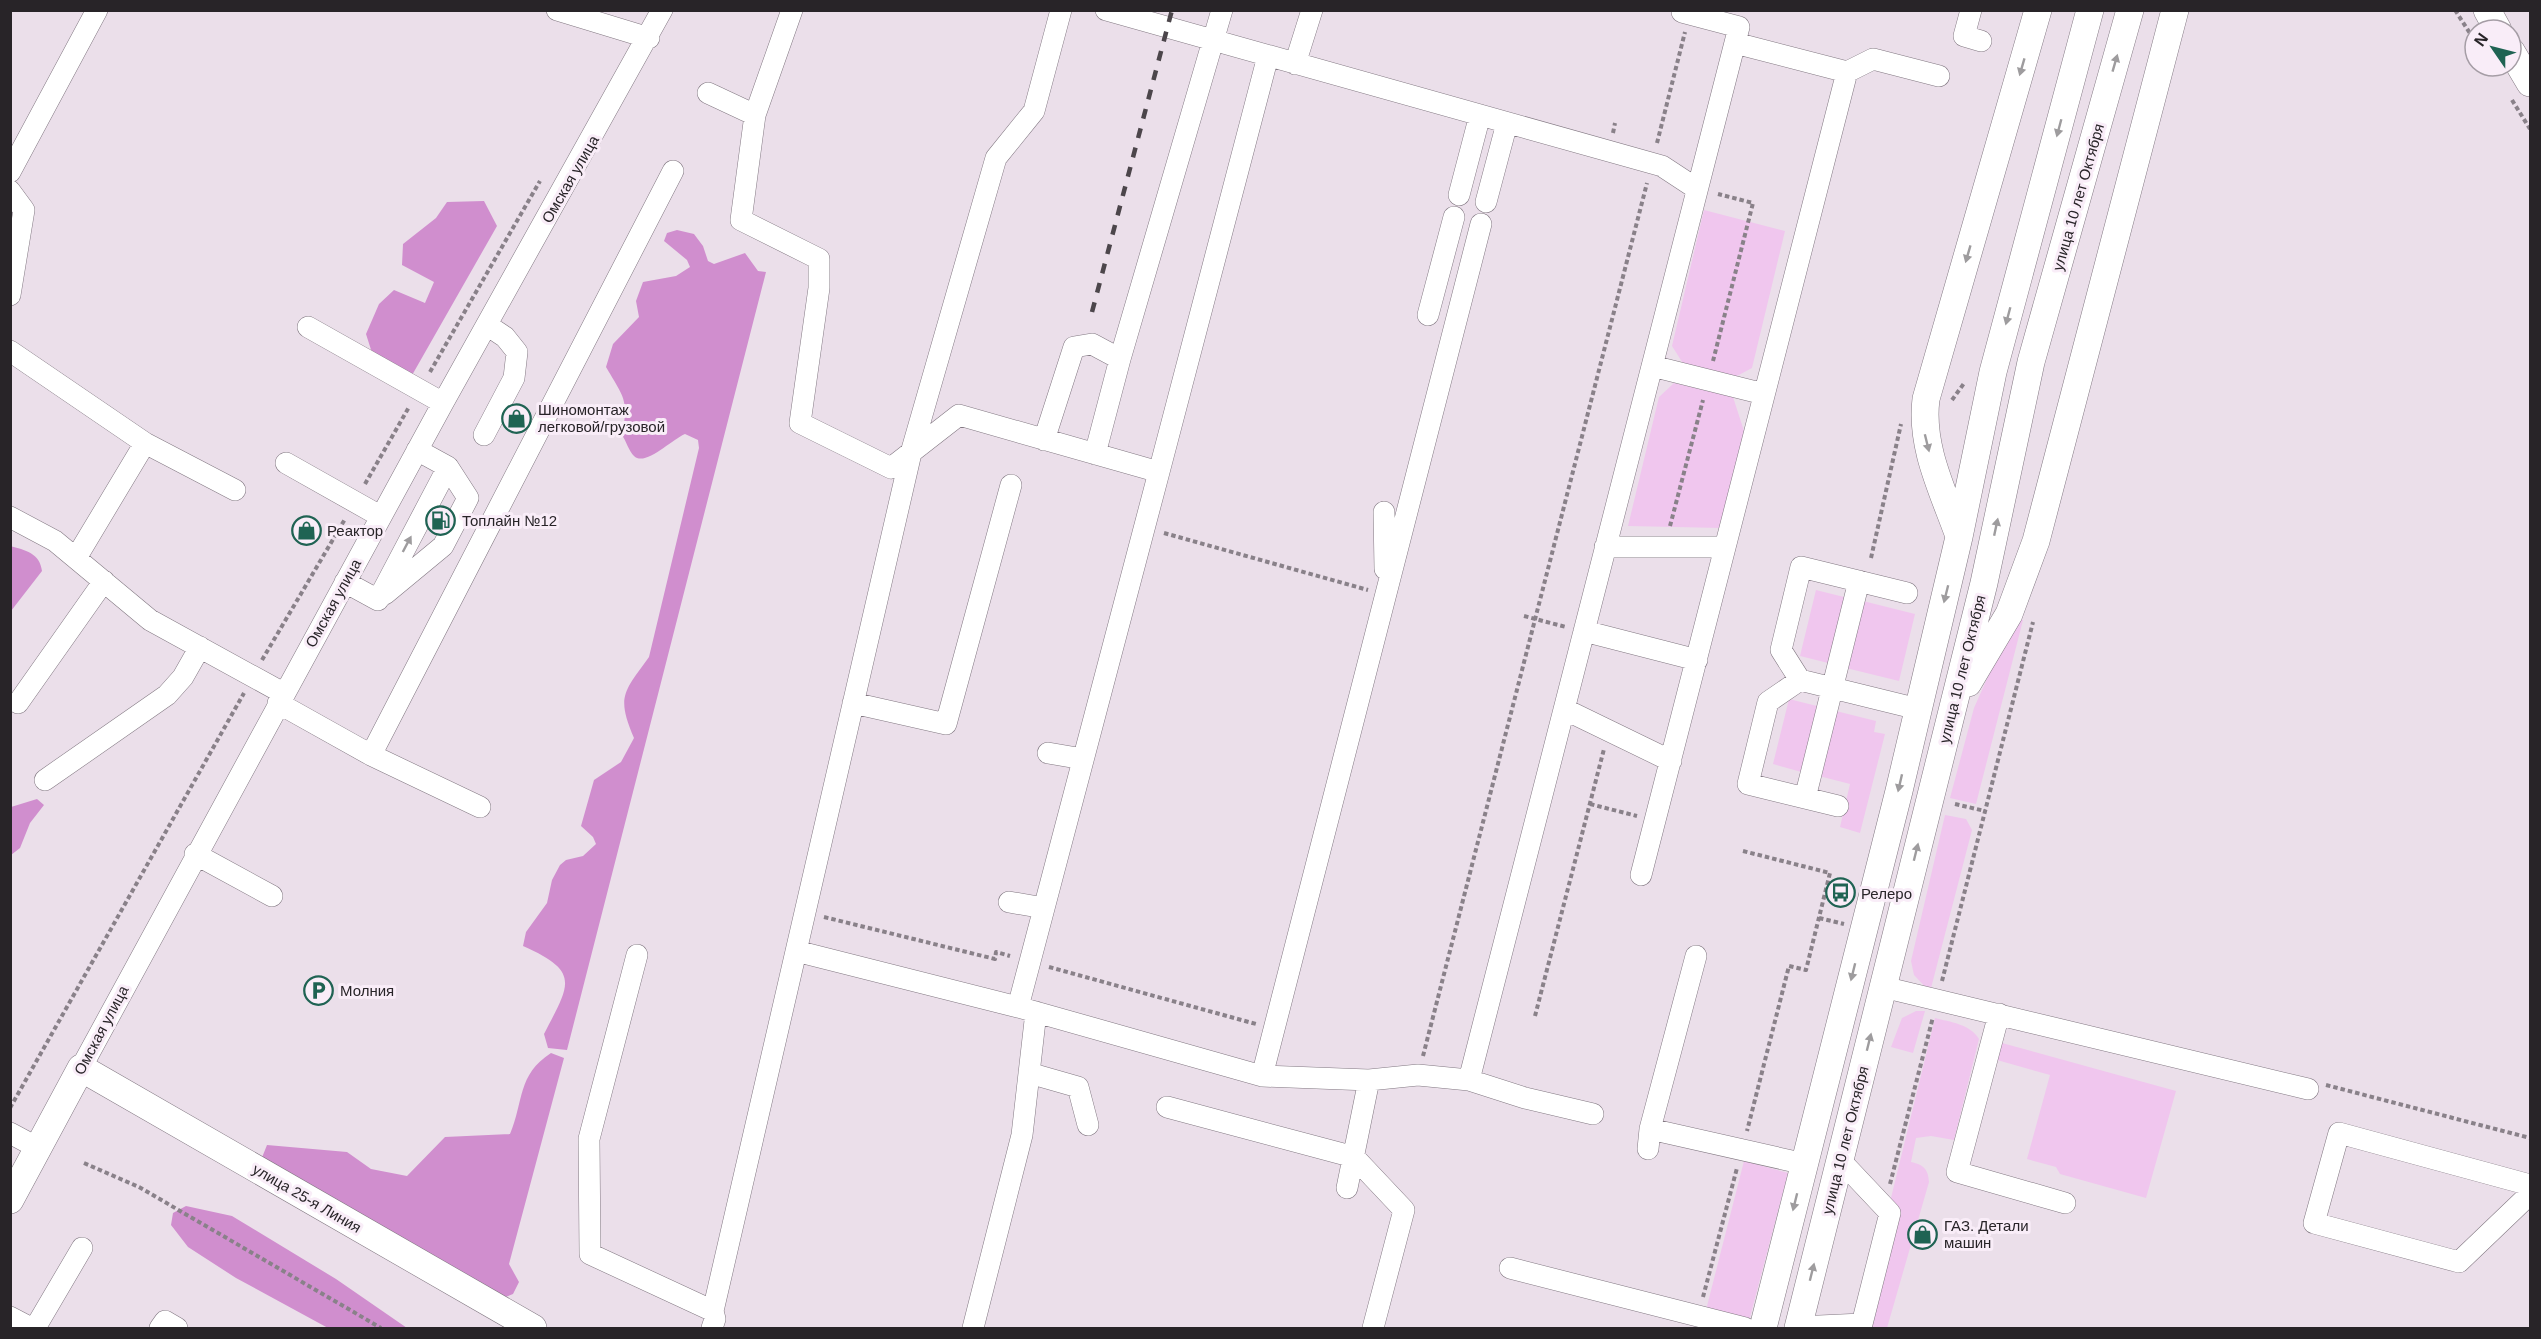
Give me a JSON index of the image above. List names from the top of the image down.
{
  "streets": {
    "main road": ["Омская улица", "улица 10 лет Октября", "улица 25-я Линия"]
  },
  "crossings": [
    ["Омская улица", "улица 25-я Линия"]
  ],
  "places": {
    "shop": ["Шиномонтаж легковой/грузовой", "Реактор", "ГАЗ. Детали машин"],
    "fuel station": ["Топлайн №12"],
    "bus stop": ["Релеро"],
    "parking": ["Молния"]
  },
  "north": "top left"
}
